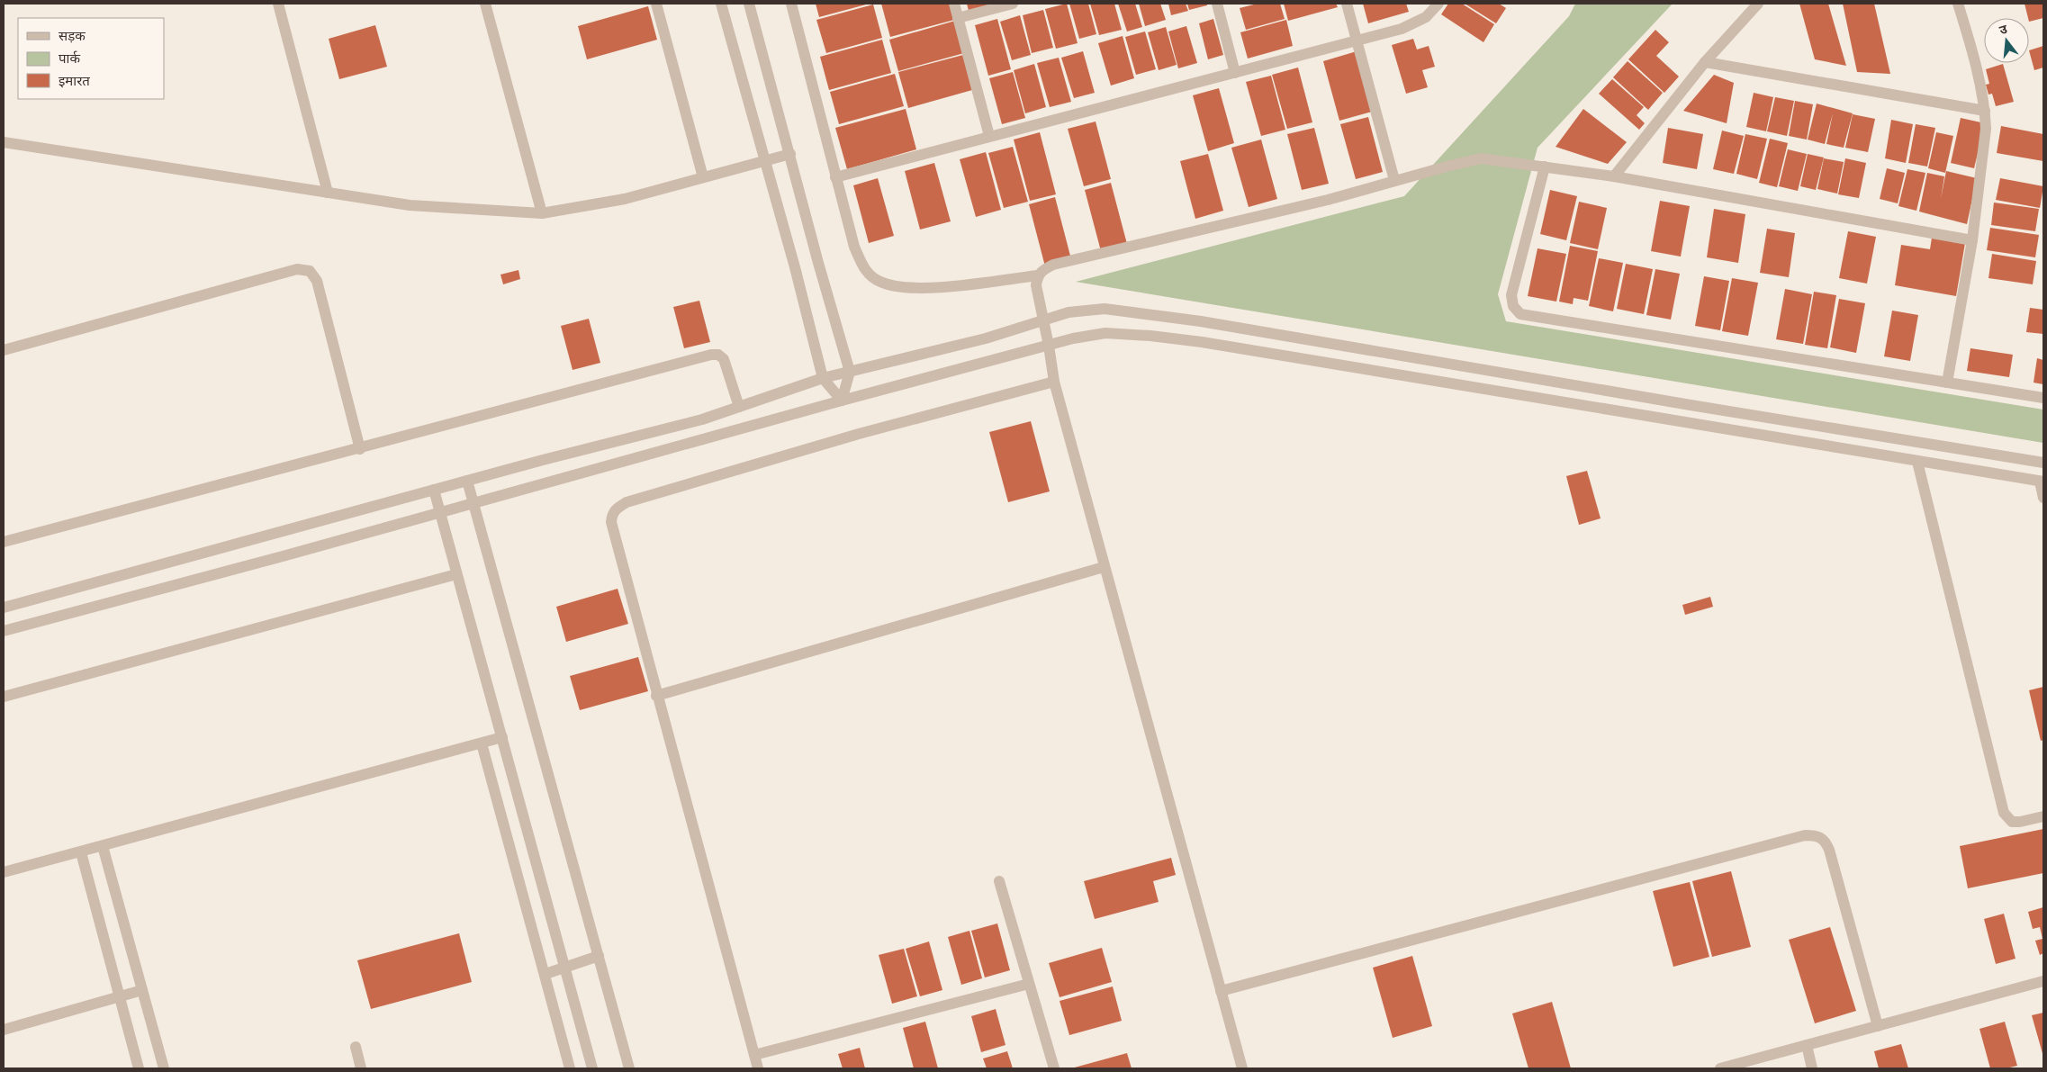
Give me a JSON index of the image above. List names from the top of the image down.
{
  "legend": ["सड़क", "पार्क", "इमारत"],
  "north": "top"
}
